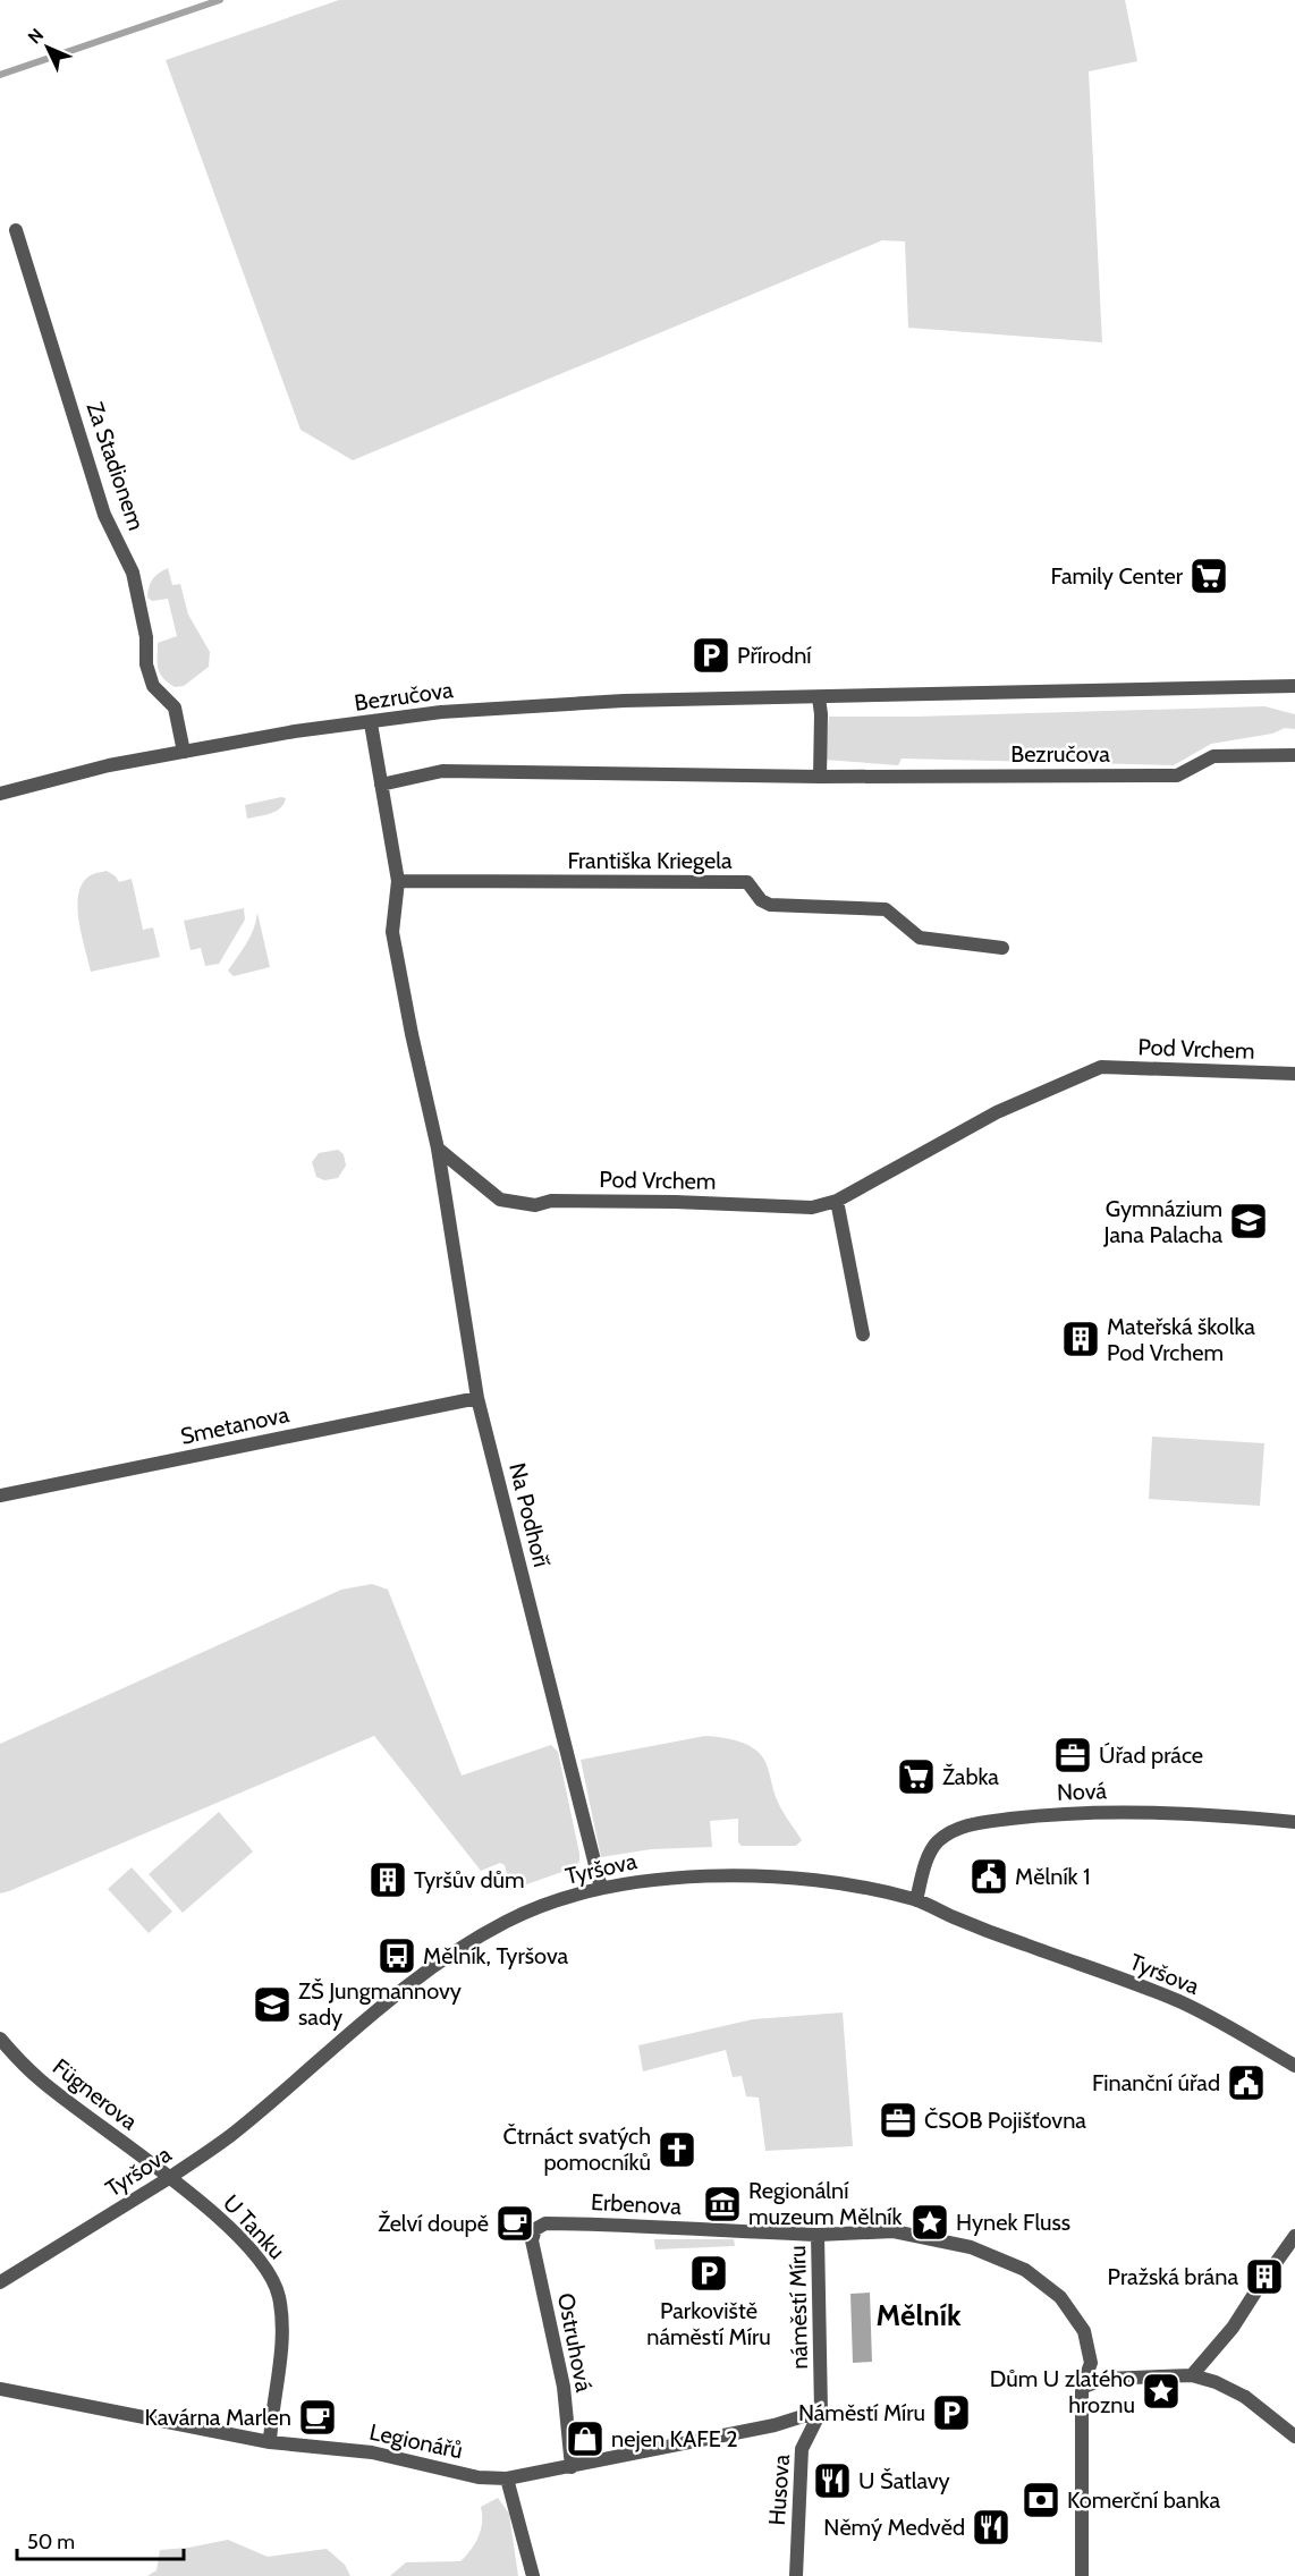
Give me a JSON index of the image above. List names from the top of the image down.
{
  "streets": {
    "street": [
      "Za Stadionem",
      "Bezručova",
      "Františka Kriegela",
      "Pod Vrchem",
      "Smetanova",
      "Na Podhoří",
      "Nová",
      "Tyršova",
      "Fügnerova",
      "Erbenova",
      "U Tanku",
      "náměstí Míru",
      "Ostruhová",
      "Legionářů",
      "Husova"
    ]
  },
  "crossings": [
    ["Za Stadionem", "Bezručova"],
    ["Pod Vrchem", "Na Podhoří"],
    ["Smetanova", "Na Podhoří"],
    ["Na Podhoří", "Tyršova"],
    ["Nová", "Tyršova"],
    ["Tyršova", "Fügnerova"],
    ["Tyršova", "U Tanku"],
    ["Fügnerova", "U Tanku"],
    ["Erbenova", "náměstí Míru"],
    ["Erbenova", "Ostruhová"],
    ["U Tanku", "Legionářů"],
    ["náměstí Míru", "Legionářů"],
    ["náměstí Míru", "Husova"],
    ["Ostruhová", "Legionářů"],
    ["Legionářů", "Husova"]
  ],
  "districts": ["Mělník"],
  "places": {
    "supermarket": ["Family Center", "Žabka"],
    "parking": ["Přírodní", "Parkoviště náměstí Míru", "Náměstí Míru"],
    "school or university": ["Gymnázium Jana Palacha", "ZŠ Jungmannovy sady"],
    "building": ["Mateřská školka Pod Vrchem", "Tyršův dům", "Pražská brána"],
    "office": ["Úřad práce", "ČSOB Pojišťovna"],
    "public building": ["Mělník 1", "Finanční úřad"],
    "bus stop": ["Mělník, Tyršova"],
    "church": ["Čtrnáct svatých pomocníků"],
    "museum": ["Regionální muzeum Mělník"],
    "place": ["Hynek Fluss", "Dům U zlatého hroznu"],
    "cafe": ["Želví doupě", "Kavárna Marlen"],
    "shop": ["nejen KAFE 2"],
    "restaurant": ["U Šatlavy", "Němý Medvěd"],
    "bank": ["Komerční banka"]
  },
  "scale_bar": "50 m",
  "north": "top left"
}
